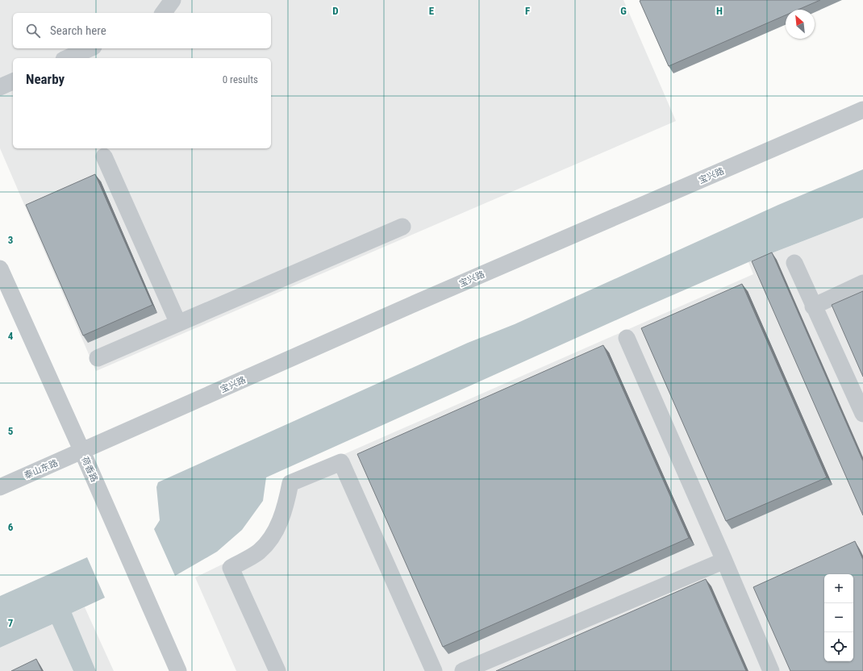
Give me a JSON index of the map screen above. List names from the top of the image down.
{
  "streets": {
    "street": ["宝兴路", "泰山东路", "荷香路"]
  },
  "crossings": [
    ["宝兴路", "泰山东路"],
    ["宝兴路", "荷香路"],
    ["泰山东路", "荷香路"]
  ],
  "north": "top left",
  "page": {
    "search": "Search here",
    "heading": ["Nearby", "0 results"],
    "map_buttons": ["+", "−"]
  },
  "grid": {
    "columns": [
      "D",
      "E",
      "F",
      "G",
      "H"
    ],
    "rows": [
      "3",
      "4",
      "5",
      "6",
      "7"
    ]
  }
}
